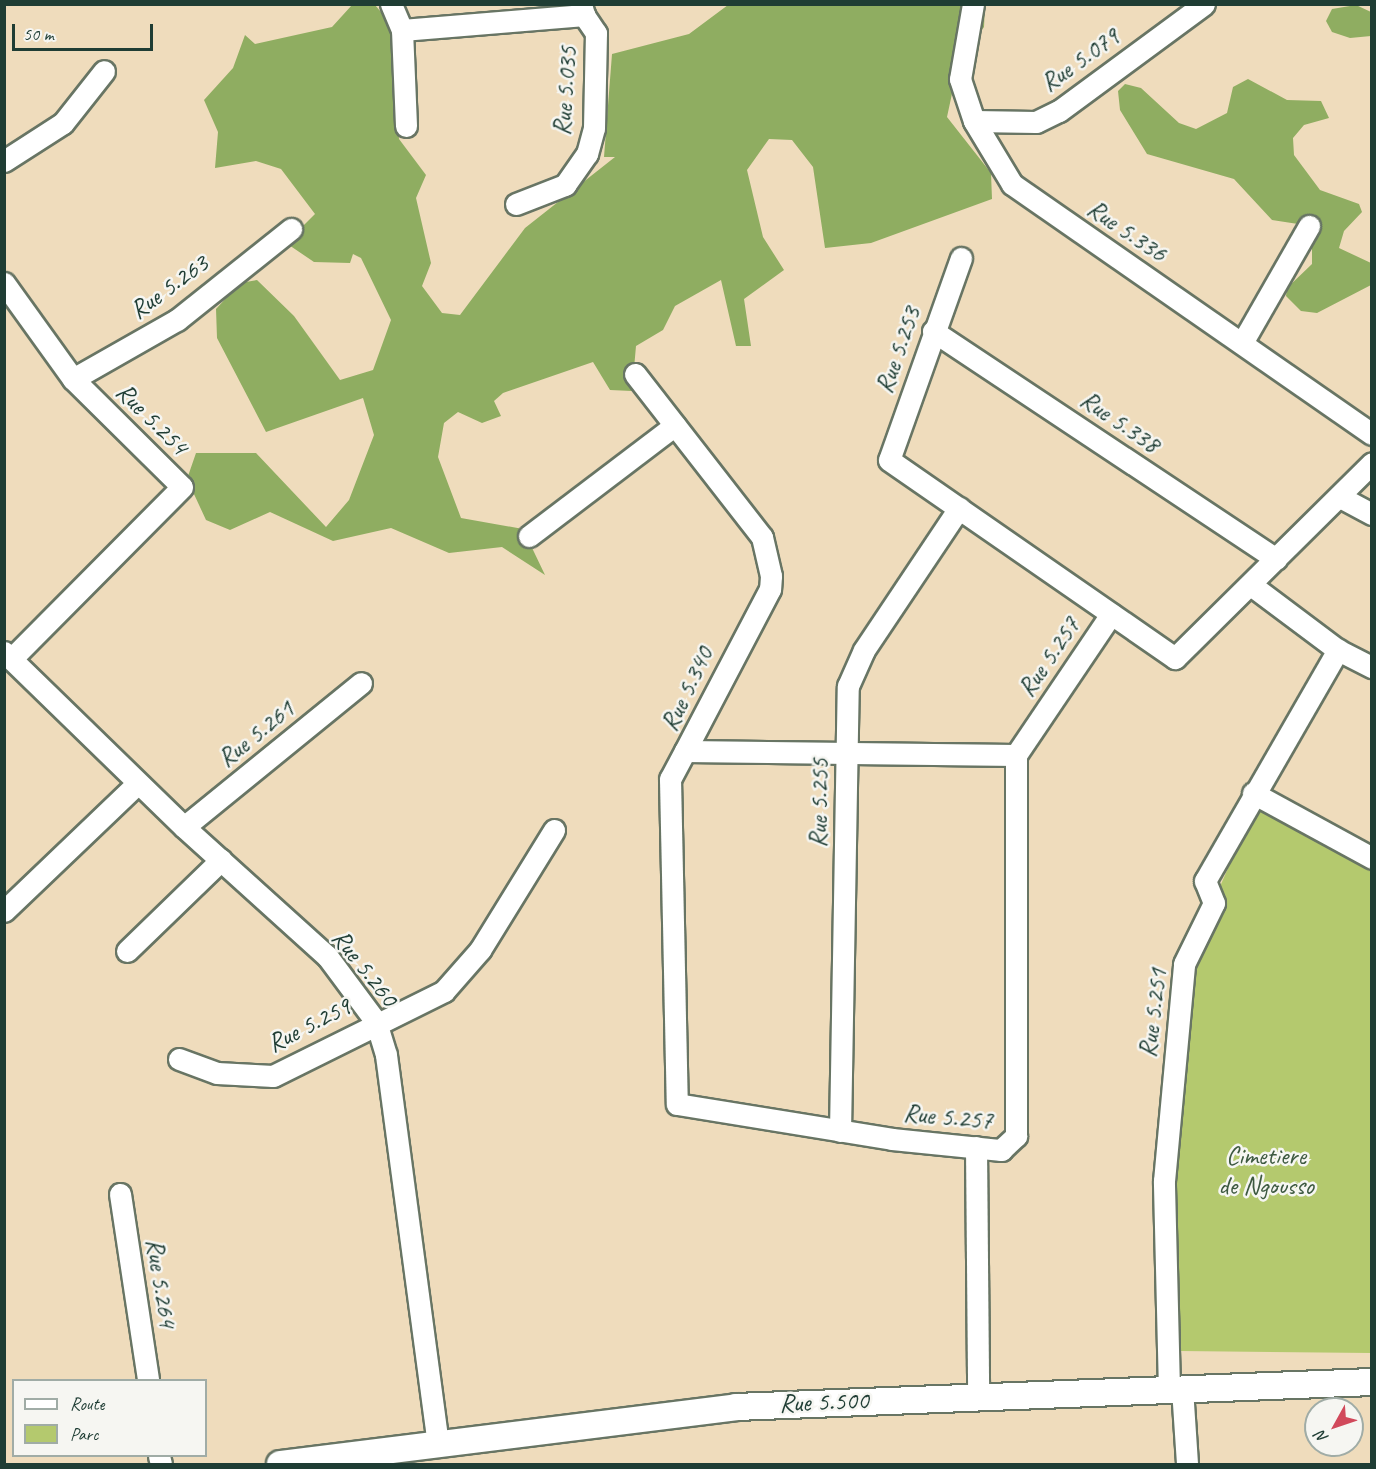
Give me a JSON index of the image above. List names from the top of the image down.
{
  "streets": {
    "main road": ["Rue 5.500"],
    "street": [
      "Rue 5.079",
      "Rue 5.035",
      "Rue 5.336",
      "Rue 5.263",
      "Rue 5.253",
      "Rue 5.254",
      "Rue 5.338",
      "Rue 5.257",
      "Rue 5.340",
      "Rue 5.261",
      "Rue 5.255",
      "Rue 5.260",
      "Rue 5.251",
      "Rue 5.259",
      "Rue 5.264"
    ]
  },
  "crossings": [
    ["Rue 5.079", "Rue 5.336"],
    ["Rue 5.263", "Rue 5.254"],
    ["Rue 5.253", "Rue 5.338"],
    ["Rue 5.253", "Rue 5.255"],
    ["Rue 5.254", "Rue 5.260"],
    ["Rue 5.257", "Rue 5.340"],
    ["Rue 5.257", "Rue 5.255"],
    ["Rue 5.340", "Rue 5.255"],
    ["Rue 5.261", "Rue 5.260"],
    ["Rue 5.260", "Rue 5.259"],
    ["Rue 5.260", "Rue 5.500"],
    ["Rue 5.251", "Rue 5.500"]
  ],
  "parks": ["Cimetiere de Ngousso"],
  "legend": ["Route", "Parc"],
  "scale_bar": "50 m",
  "north": "bottom left"
}
